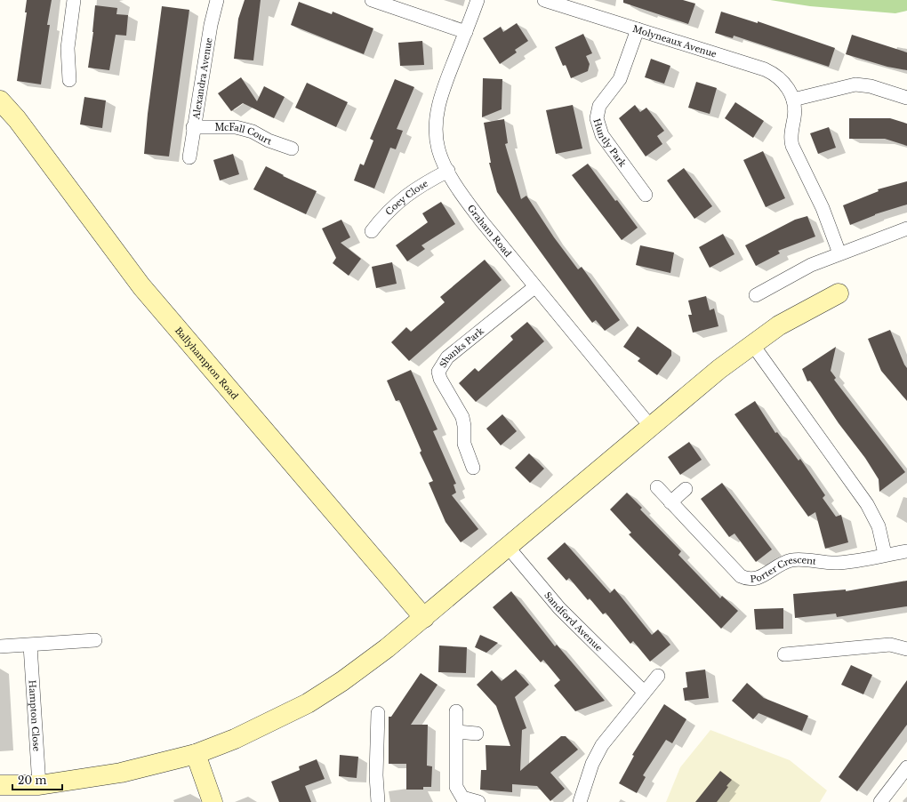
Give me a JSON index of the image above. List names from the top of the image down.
{
  "streets": {
    "street": [
      "Molyneaux Avenue",
      "Alexandra Avenue",
      "McFall Court",
      "Huntly Park",
      "Coey Close",
      "Graham Road",
      "Shanks Park",
      "Ballyhampton Road",
      "Porter Crescent",
      "Sandford Avenue",
      "Hampton Close"
    ]
  },
  "crossings": [
    ["Molyneaux Avenue", "Huntly Park"],
    ["Alexandra Avenue", "McFall Court"],
    ["Coey Close", "Graham Road"],
    ["Graham Road", "Shanks Park"]
  ],
  "scale_bar": "20 m"
}
